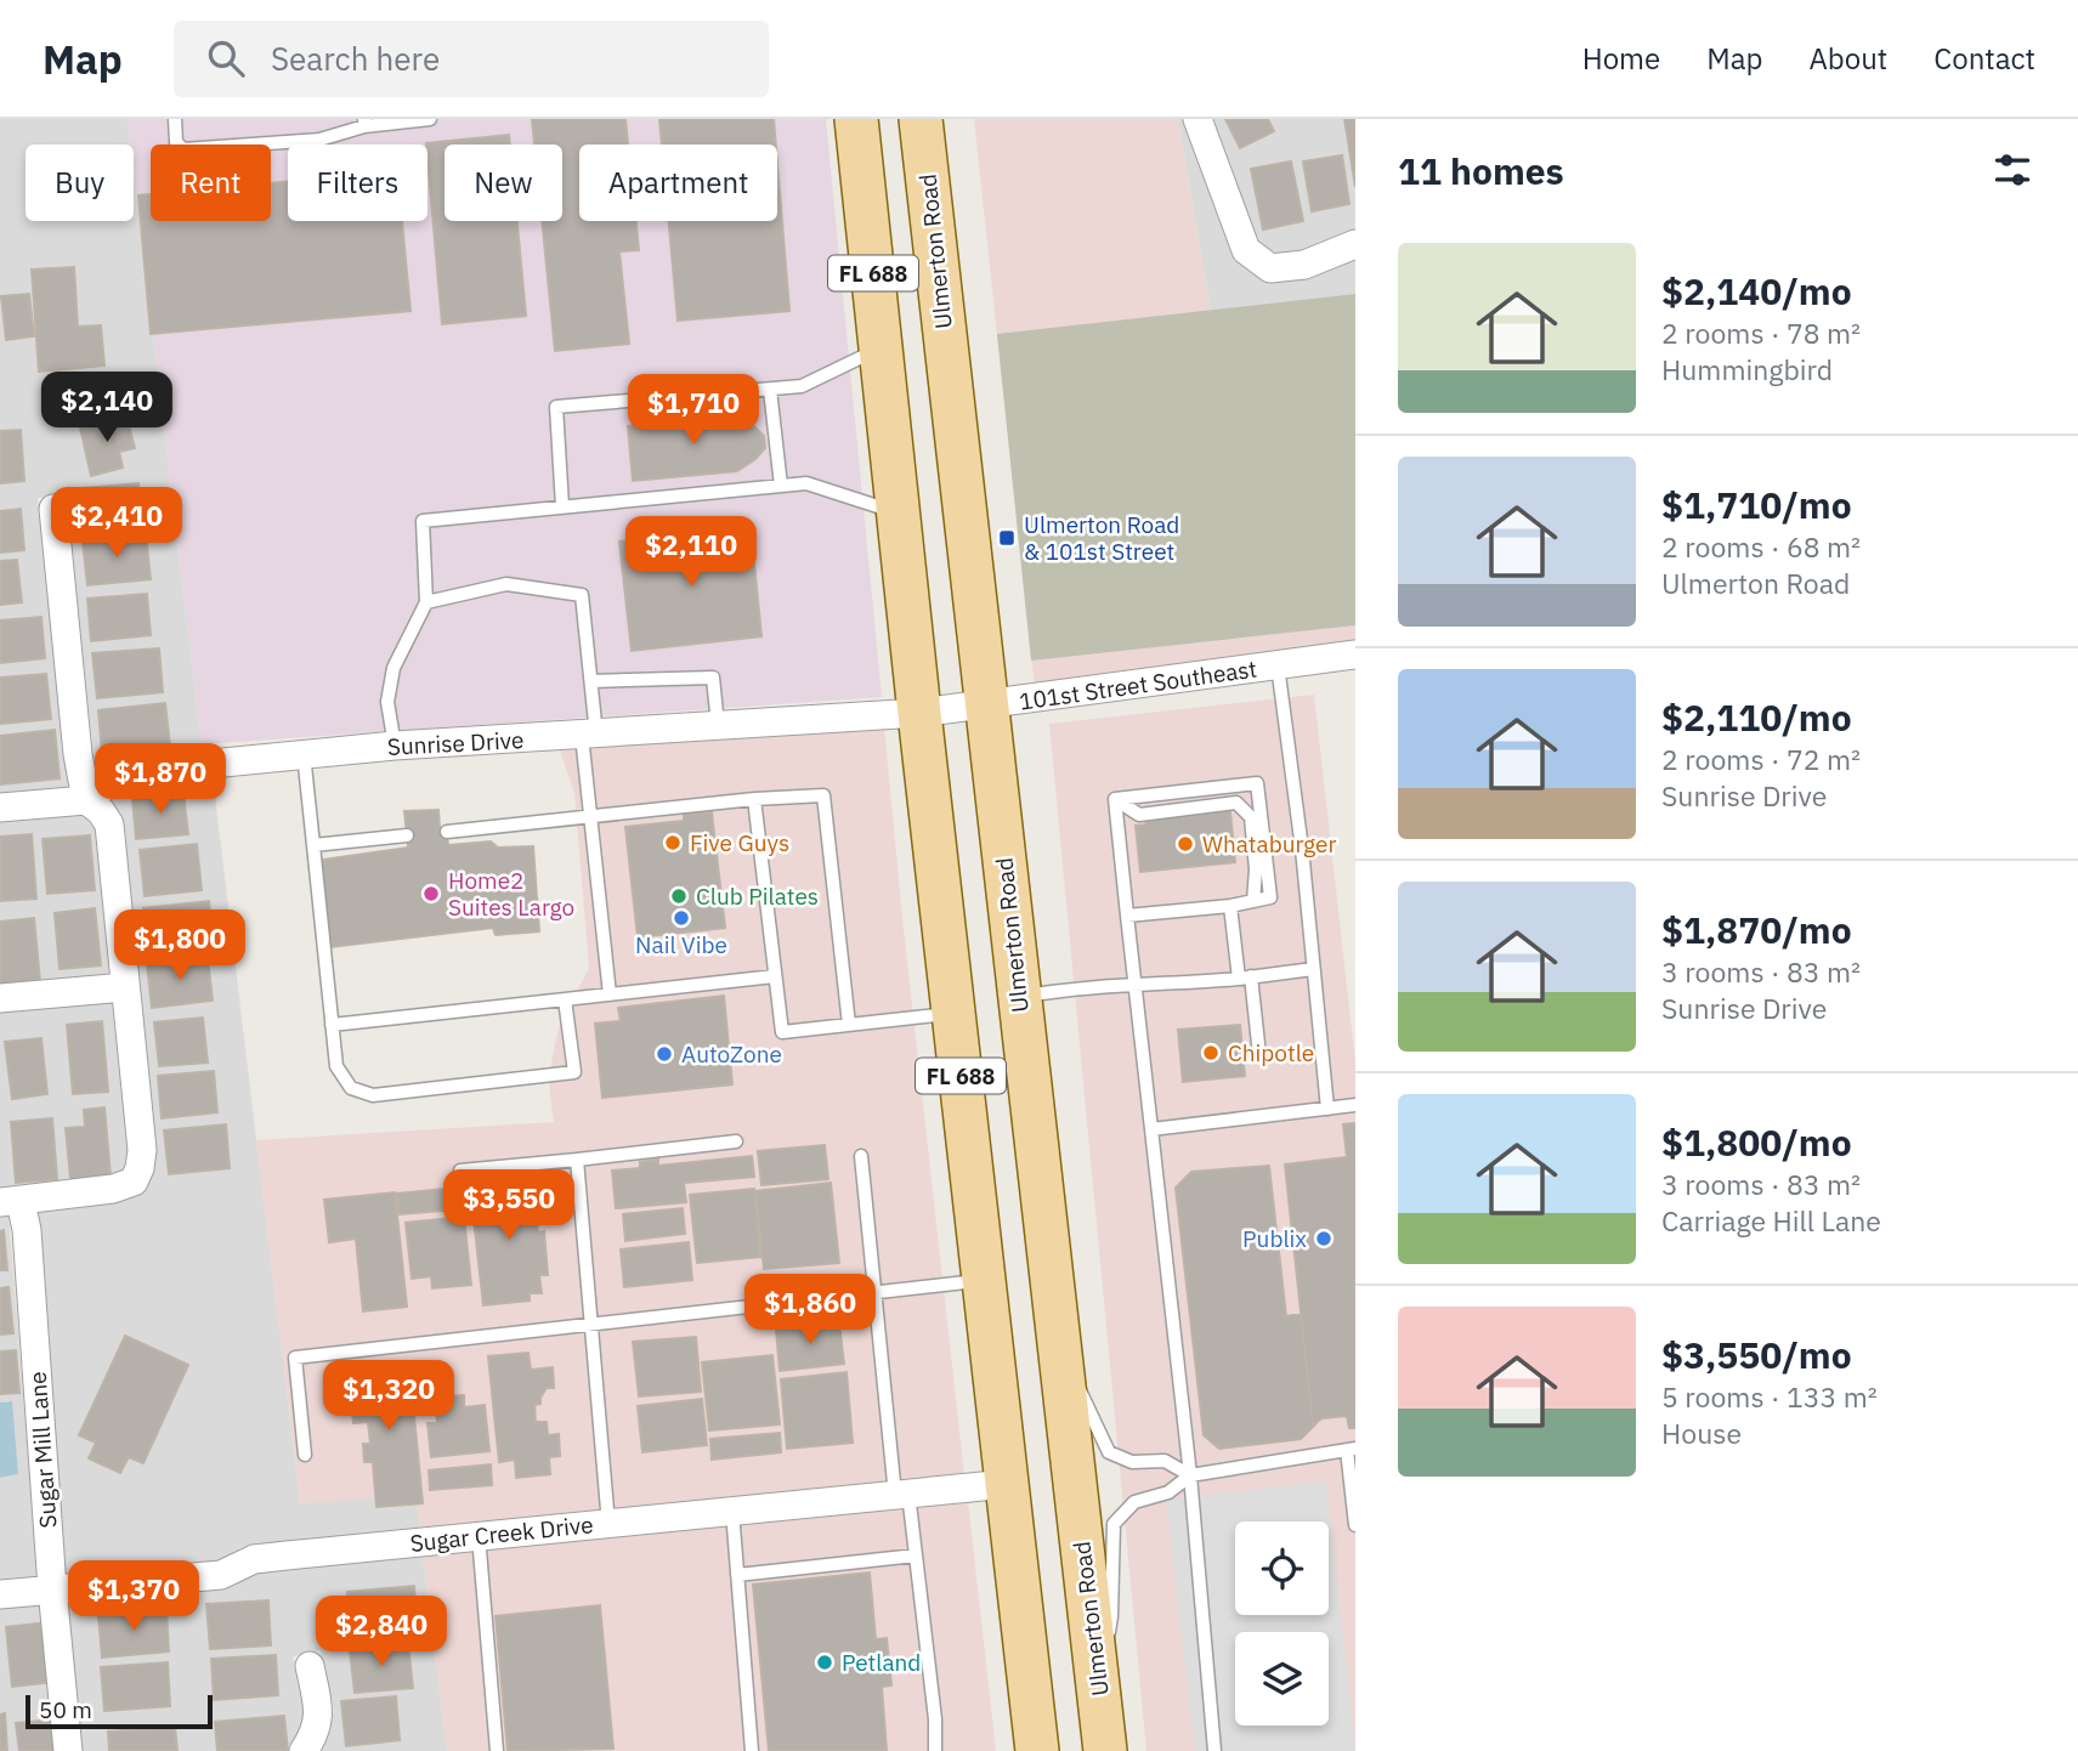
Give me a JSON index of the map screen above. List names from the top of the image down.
{
  "streets": {
    "main road": ["Ulmerton Road", "FL 688"],
    "street": [
      "101st Street Southeast",
      "Sunrise Drive",
      "Sugar Mill Lane",
      "Sugar Creek Drive"
    ]
  },
  "crossings": [
    ["Ulmerton Road", "101st Street Southeast"],
    ["FL 688", "101st Street Southeast"],
    ["FL 688", "Sunrise Drive"],
    ["FL 688", "Sugar Creek Drive"],
    ["101st Street Southeast", "Sunrise Drive"],
    ["Sugar Mill Lane", "Sugar Creek Drive"]
  ],
  "places": {
    "transit": ["Ulmerton Road & 101st Street"],
    "other": [
      "Five Guys",
      "Whataburger",
      "Home2 Suites Largo",
      "Club Pilates",
      "Nail Vibe",
      "Chipotle",
      "AutoZone",
      "Publix",
      "Petland"
    ]
  },
  "scale_bar": "50 m",
  "page": {
    "header": "Map",
    "search": "Search here",
    "nav": [
      "Home",
      "Map",
      "About",
      "Contact"
    ],
    "heading": "11 homes",
    "chip": [
      "Buy",
      "Rent",
      "Filters",
      "New",
      "Apartment"
    ],
    "list": [
      {
        "name": "$2,140/mo",
        "note": "2 rooms · 78 m² · Hummingbird"
      },
      {
        "name": "$1,710/mo",
        "note": "2 rooms · 68 m² · Ulmerton Road"
      },
      {
        "name": "$2,110/mo",
        "note": "2 rooms · 72 m² · Sunrise Drive"
      },
      {
        "name": "$1,870/mo",
        "note": "3 rooms · 83 m² · Sunrise Drive"
      },
      {
        "name": "$1,800/mo",
        "note": "3 rooms · 83 m² · Carriage Hill Lane"
      },
      {
        "name": "$3,550/mo",
        "note": "5 rooms · 133 m² · House"
      }
    ],
    "price": [
      "$2,140",
      "$1,710",
      "$2,410",
      "$2,110",
      "$1,870",
      "$1,800",
      "$3,550",
      "$1,860",
      "$1,320",
      "$1,370",
      "$2,840"
    ],
    "scale": "50 m"
  }
}
